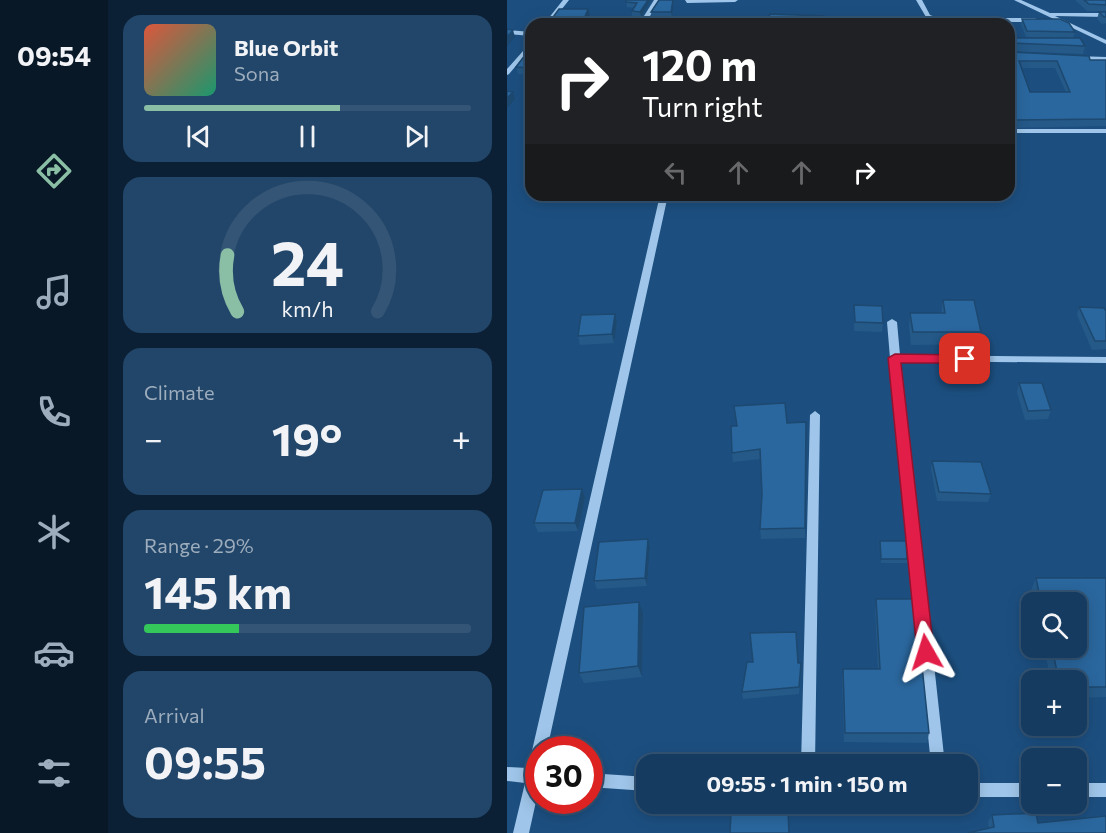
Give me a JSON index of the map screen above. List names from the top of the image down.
{
  "page": {
    "tabs": "09:54",
    "turn": ["120 m", "Turn right"],
    "song": ["Blue Orbit", "Sona"],
    "tile": [
      "Climate",
      ["Range · 29%", "145 km"],
      ["Arrival", "09:55"]
    ],
    "heat": ["−", "19°", "+"],
    "map_buttons": ["+", "−"],
    "limit": "30",
    "trip": "09:55 · 1 min · 150 m",
    "gauge": ["24", "km/h"]
  }
}
